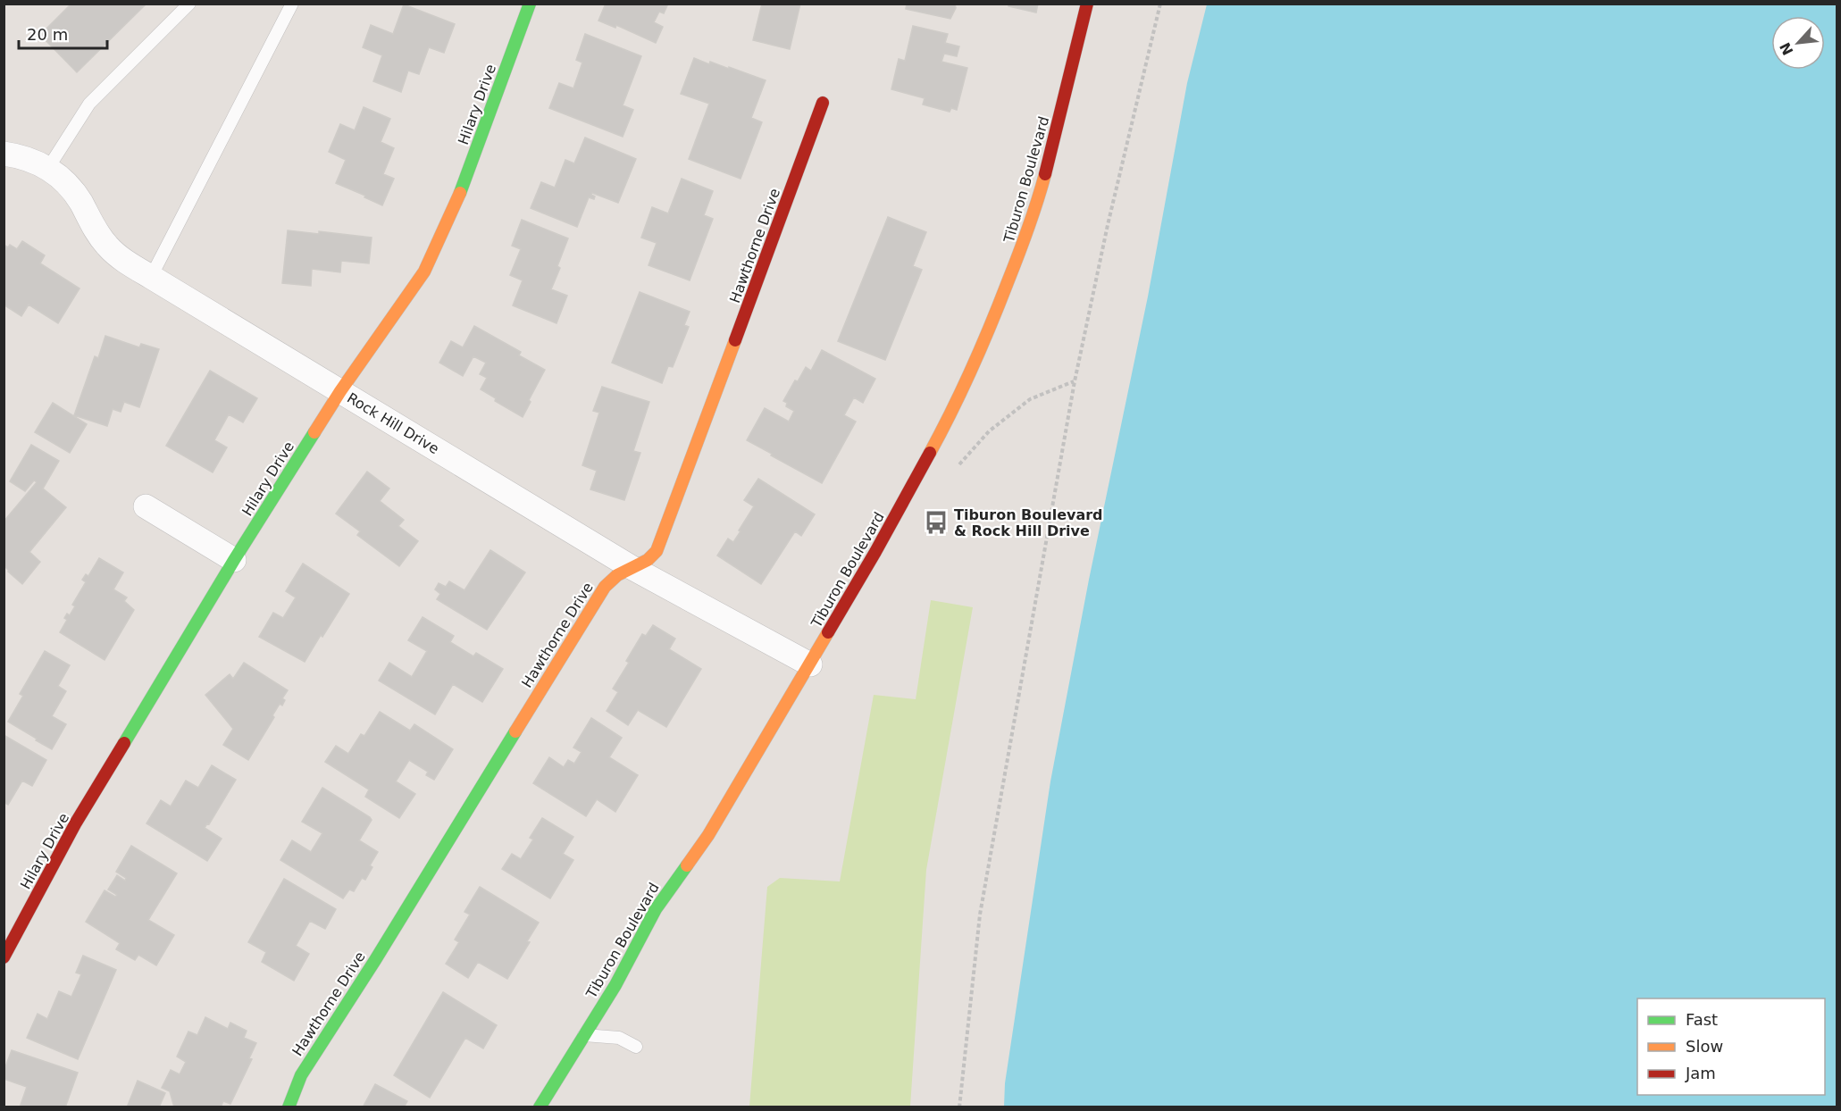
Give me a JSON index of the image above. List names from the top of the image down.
{
  "streets": {
    "street": [
      "Hilary Drive",
      "Tiburon Boulevard",
      "Hawthorne Drive",
      "Rock Hill Drive"
    ]
  },
  "crossings": [
    ["Hilary Drive", "Rock Hill Drive"],
    ["Tiburon Boulevard", "Rock Hill Drive"],
    ["Hawthorne Drive", "Rock Hill Drive"]
  ],
  "places": {
    "bus stop": ["Tiburon Boulevard & Rock Hill Drive"]
  },
  "legend": ["Fast", "Slow", "Jam"],
  "scale_bar": "20 m",
  "north": "bottom left"
}
